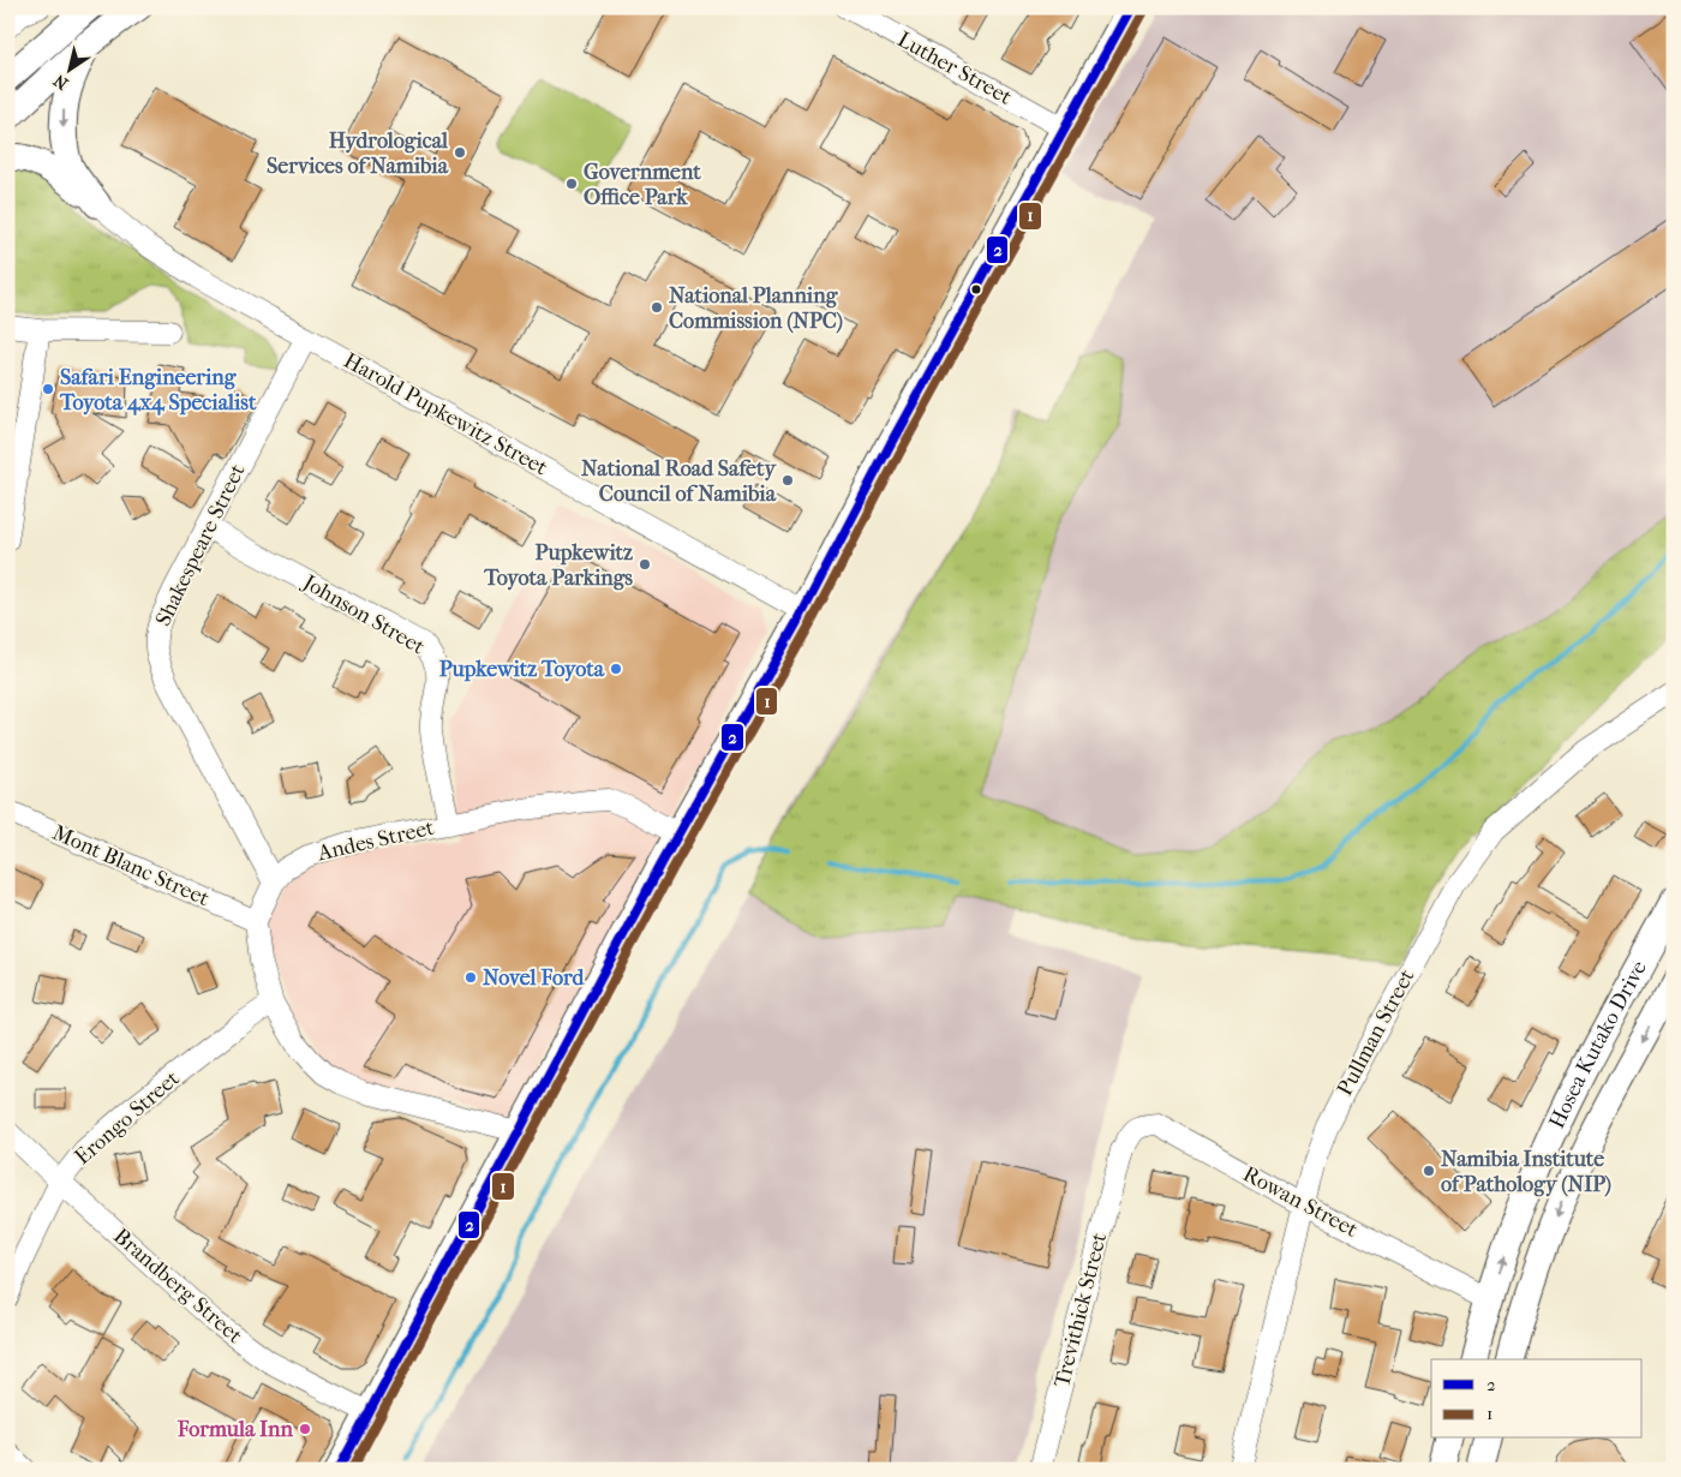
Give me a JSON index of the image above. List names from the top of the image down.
{
  "streets": {
    "main road": ["Hosea Kutako Drive"],
    "street": [
      "Luther Street",
      "Harold Pupkewitz Street",
      "Shakespeare Street",
      "Johnson Street",
      "Andes Street",
      "Mont Blanc Street",
      "Pullman Street",
      "Erongo Street",
      "Rowan Street",
      "Brandberg Street",
      "Trevithick Street"
    ]
  },
  "crossings": [
    ["Harold Pupkewitz Street", "Shakespeare Street"],
    ["Shakespeare Street", "Johnson Street"],
    ["Shakespeare Street", "Andes Street"],
    ["Johnson Street", "Andes Street"],
    ["Andes Street", "Mont Blanc Street"],
    ["Pullman Street", "Rowan Street"],
    ["Hosea Kutako Drive", "Rowan Street"],
    ["Erongo Street", "Brandberg Street"],
    ["Rowan Street", "Trevithick Street"]
  ],
  "places": [
    "Hydrological Services of Namibia",
    "Government Office Park",
    "National Planning Commission (NPC)",
    "Safari Engineering Toyota 4x4 Specialist",
    "National Road Safety Council of Namibia",
    "Pupkewitz Toyota Parkings",
    "Pupkewitz Toyota",
    "Novel Ford",
    "Namibia Institute of Pathology (NIP)",
    "Formula Inn"
  ],
  "lines": ["transit line 2", "transit line 1"],
  "legend": ["2", "1"],
  "north": "bottom left"
}
